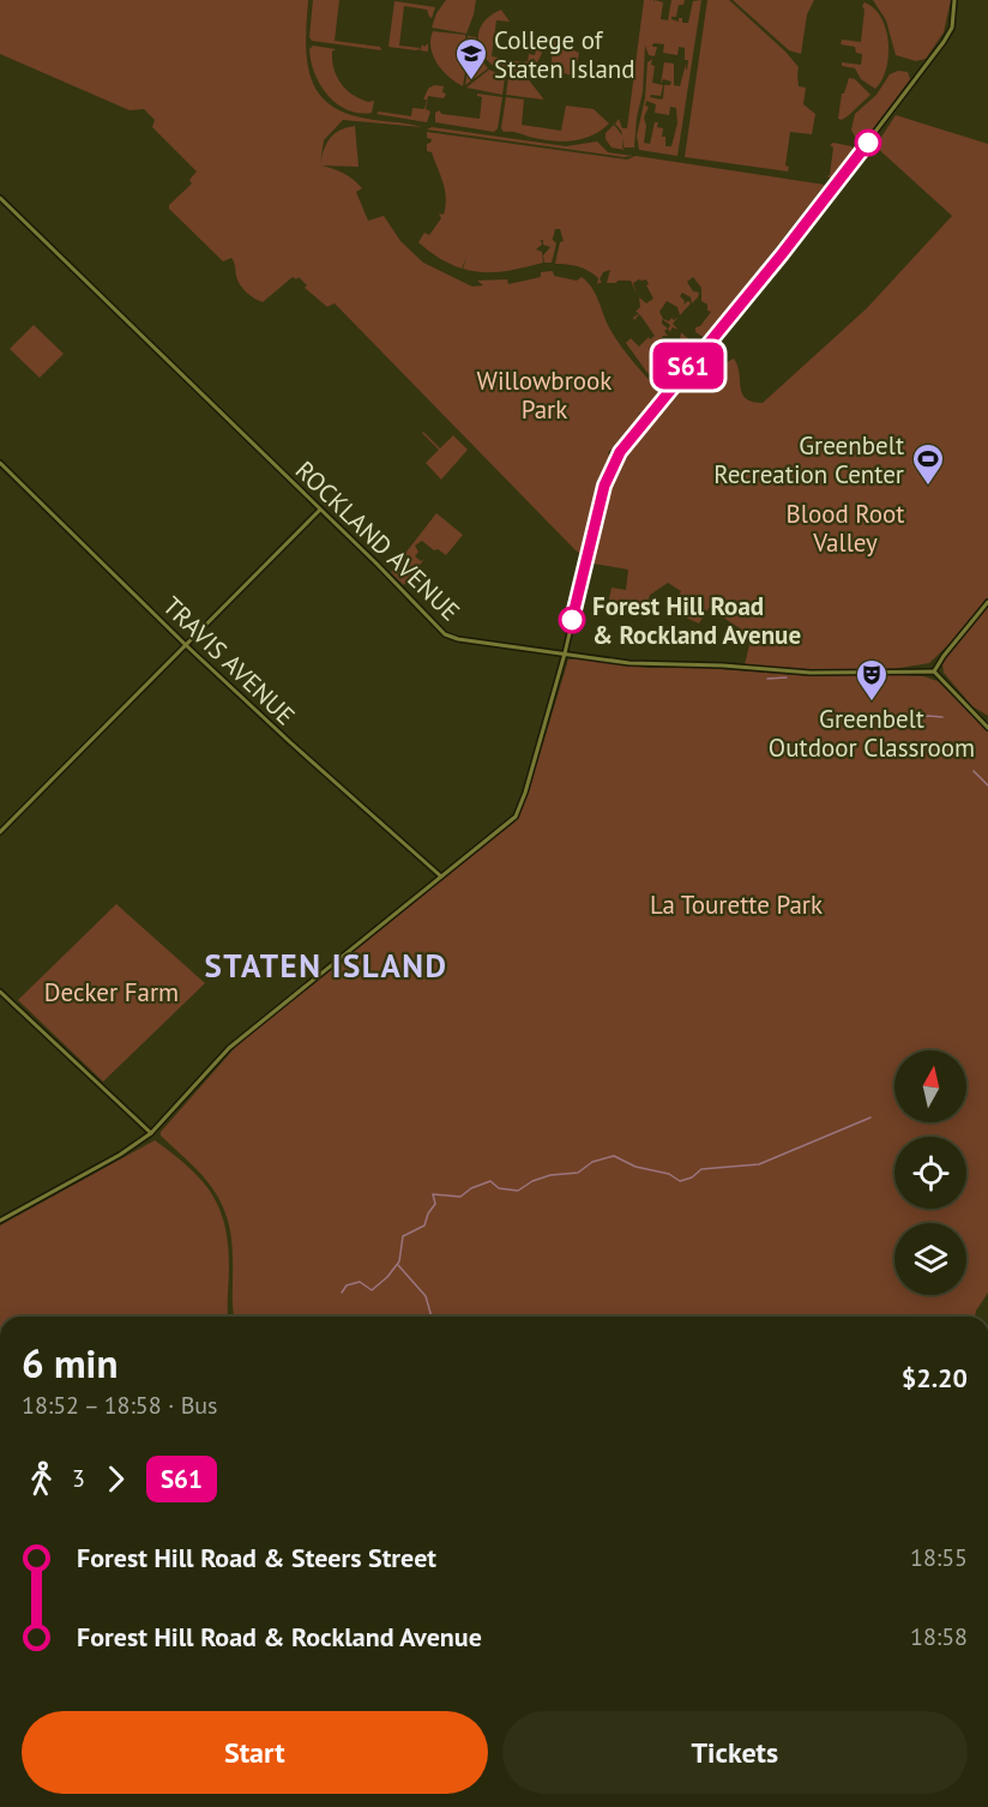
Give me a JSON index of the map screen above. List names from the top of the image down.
{
  "streets": {
    "street": ["ROCKLAND AVENUE", "TRAVIS AVENUE"]
  },
  "districts": ["STATEN ISLAND"],
  "parks": [
    "Willowbrook Park",
    "Blood Root Valley",
    "La Tourette Park",
    "Decker Farm"
  ],
  "places": {
    "school or university": ["College of Staten Island"],
    "sports": ["Greenbelt Recreation Center"],
    "other": ["Forest Hill Road & Rockland Avenue"],
    "theatre": ["Greenbelt Outdoor Classroom"]
  },
  "lines": ["bus line S61"],
  "north": "top",
  "page": {
    "on_map": "S61",
    "heading": ["6 min", "18:52 – 18:58 · Bus", "$2.20"],
    "legs": ["3", "S61"],
    "list": [
      {
        "name": "Forest Hill Road & Steers Street",
        "value": "18:55"
      },
      {
        "name": "Forest Hill Road & Rockland Avenue",
        "value": "18:58"
      }
    ],
    "buttons": ["Start", "Tickets"]
  }
}
